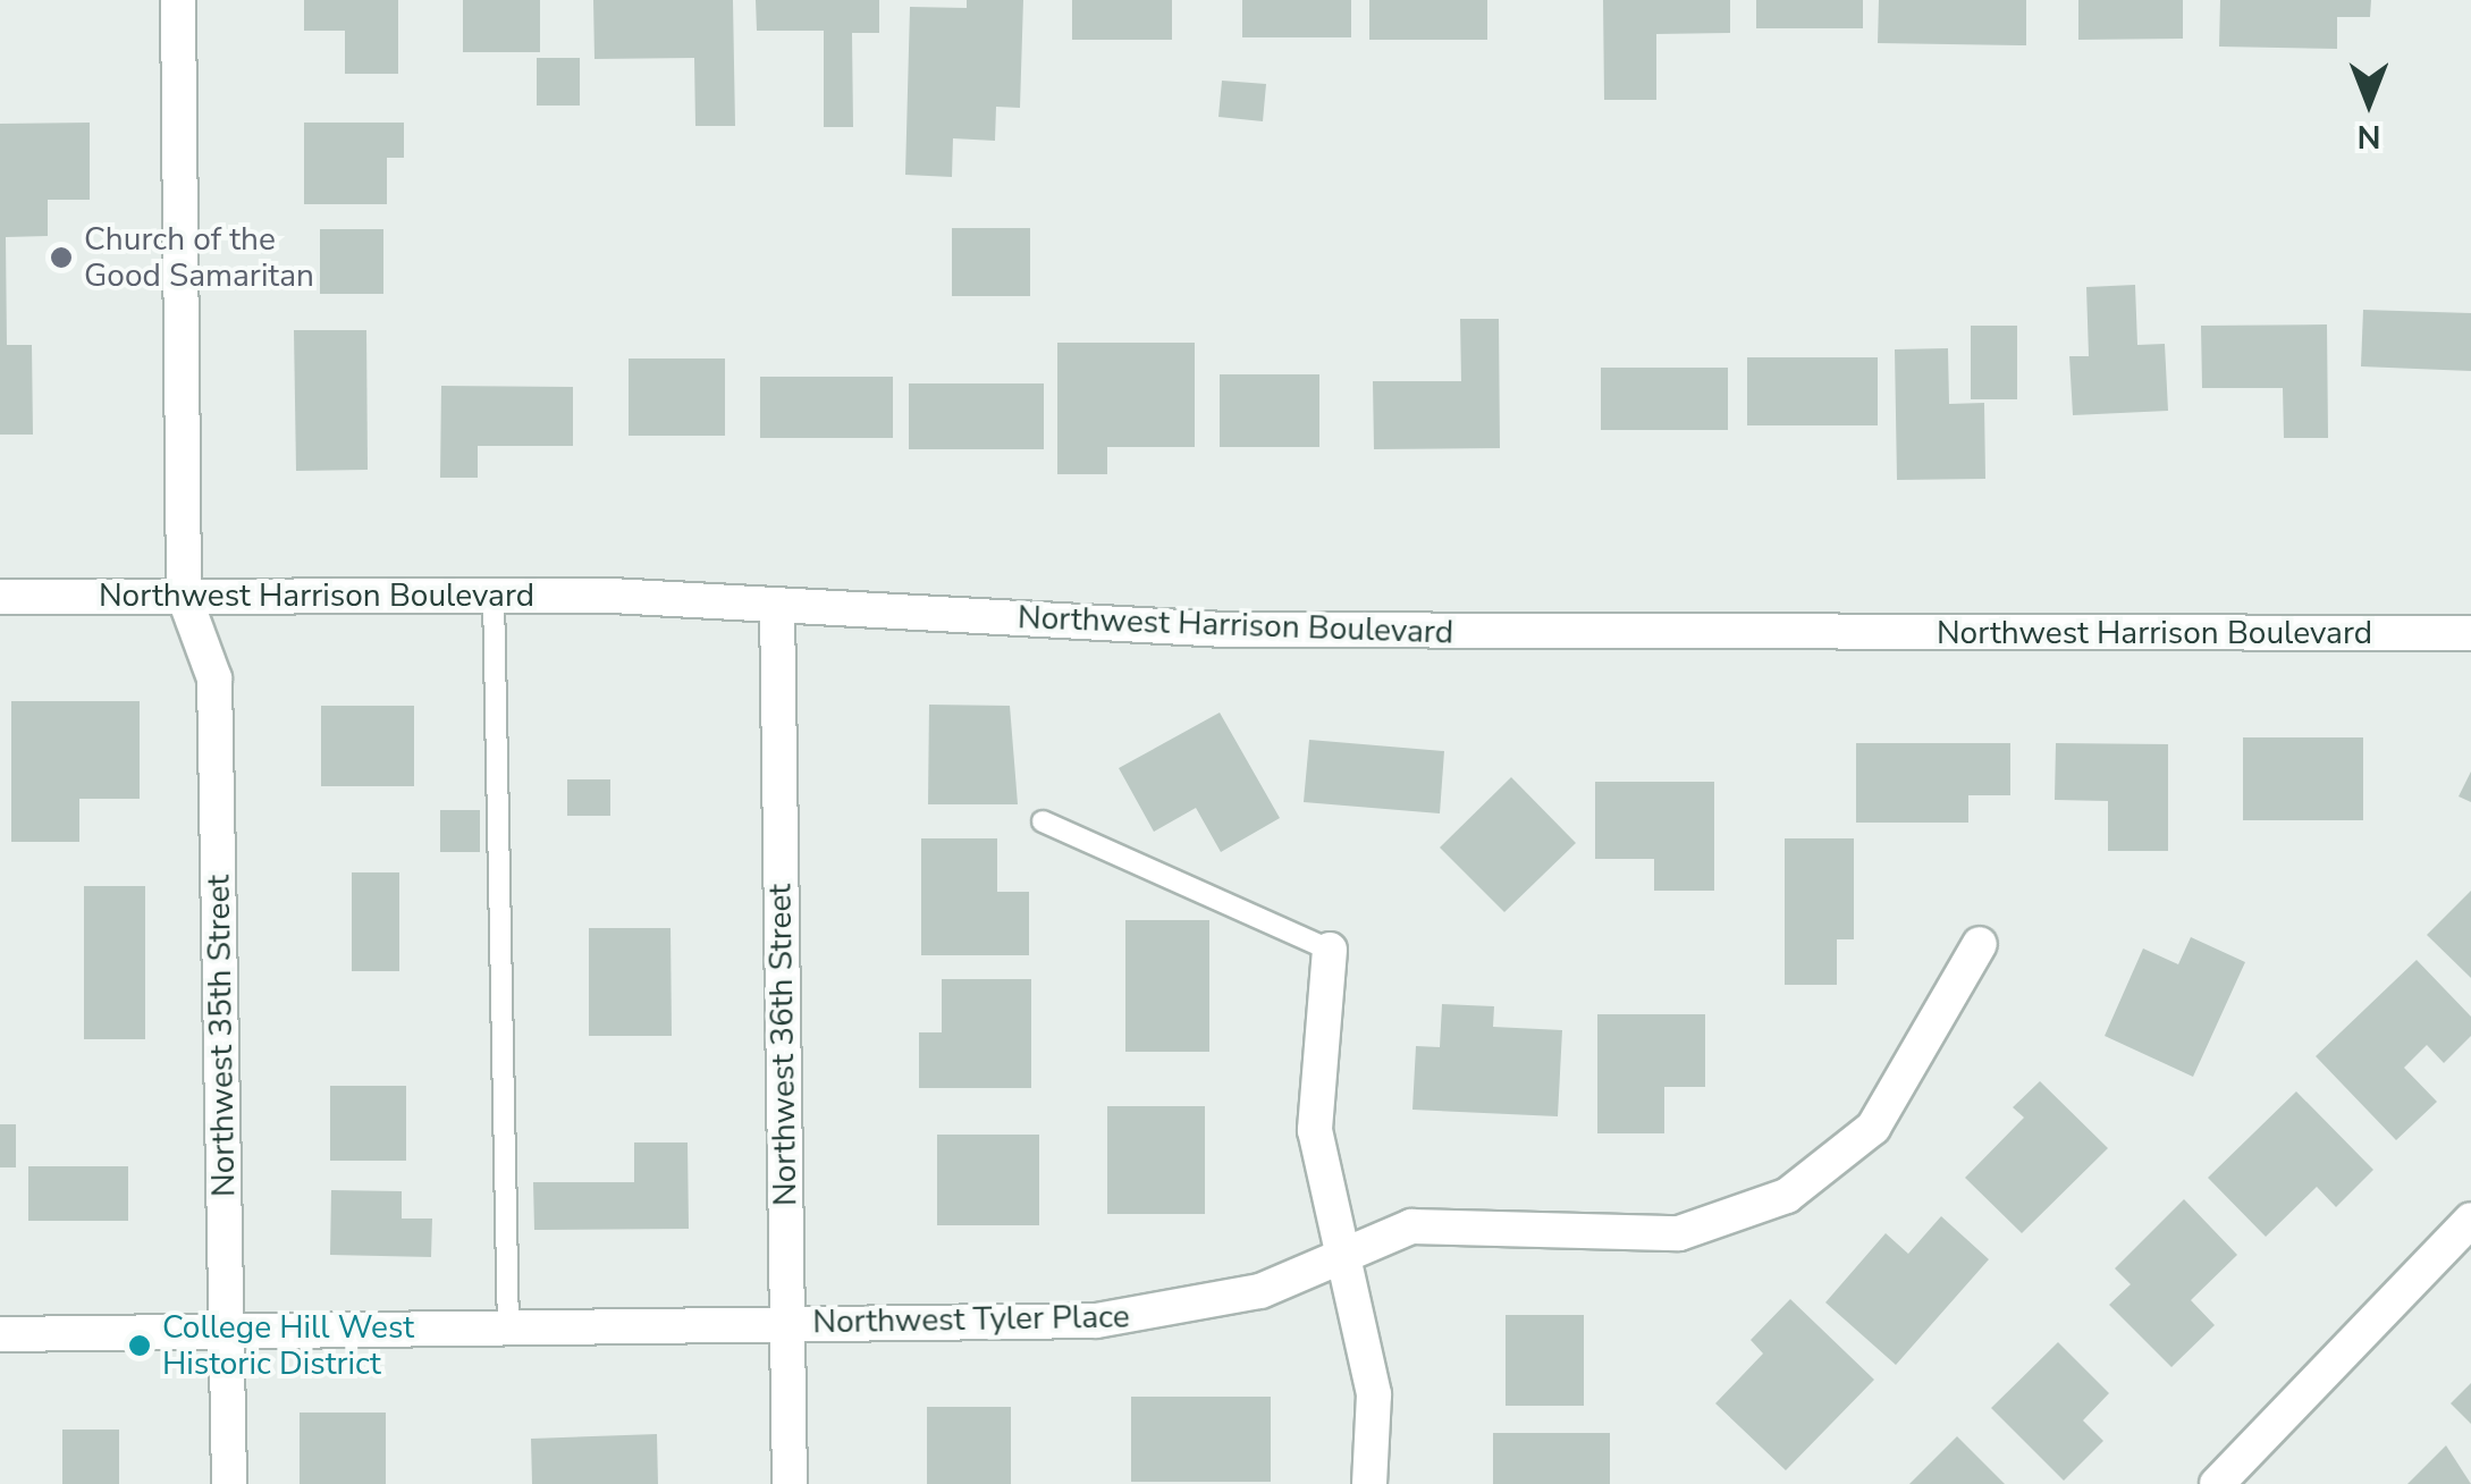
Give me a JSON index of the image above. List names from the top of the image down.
{
  "streets": {
    "street": [
      "Northwest Harrison Boulevard",
      "Northwest 35th Street",
      "Northwest 36th Street",
      "Northwest Tyler Place"
    ]
  },
  "crossings": [
    ["Northwest Harrison Boulevard", "Northwest 35th Street"],
    ["Northwest Harrison Boulevard", "Northwest 36th Street"],
    ["Northwest 35th Street", "Northwest Tyler Place"],
    ["Northwest 36th Street", "Northwest Tyler Place"]
  ],
  "places": ["Church of the Good Samaritan", "College Hill West Historic District"],
  "north": "bottom"
}
